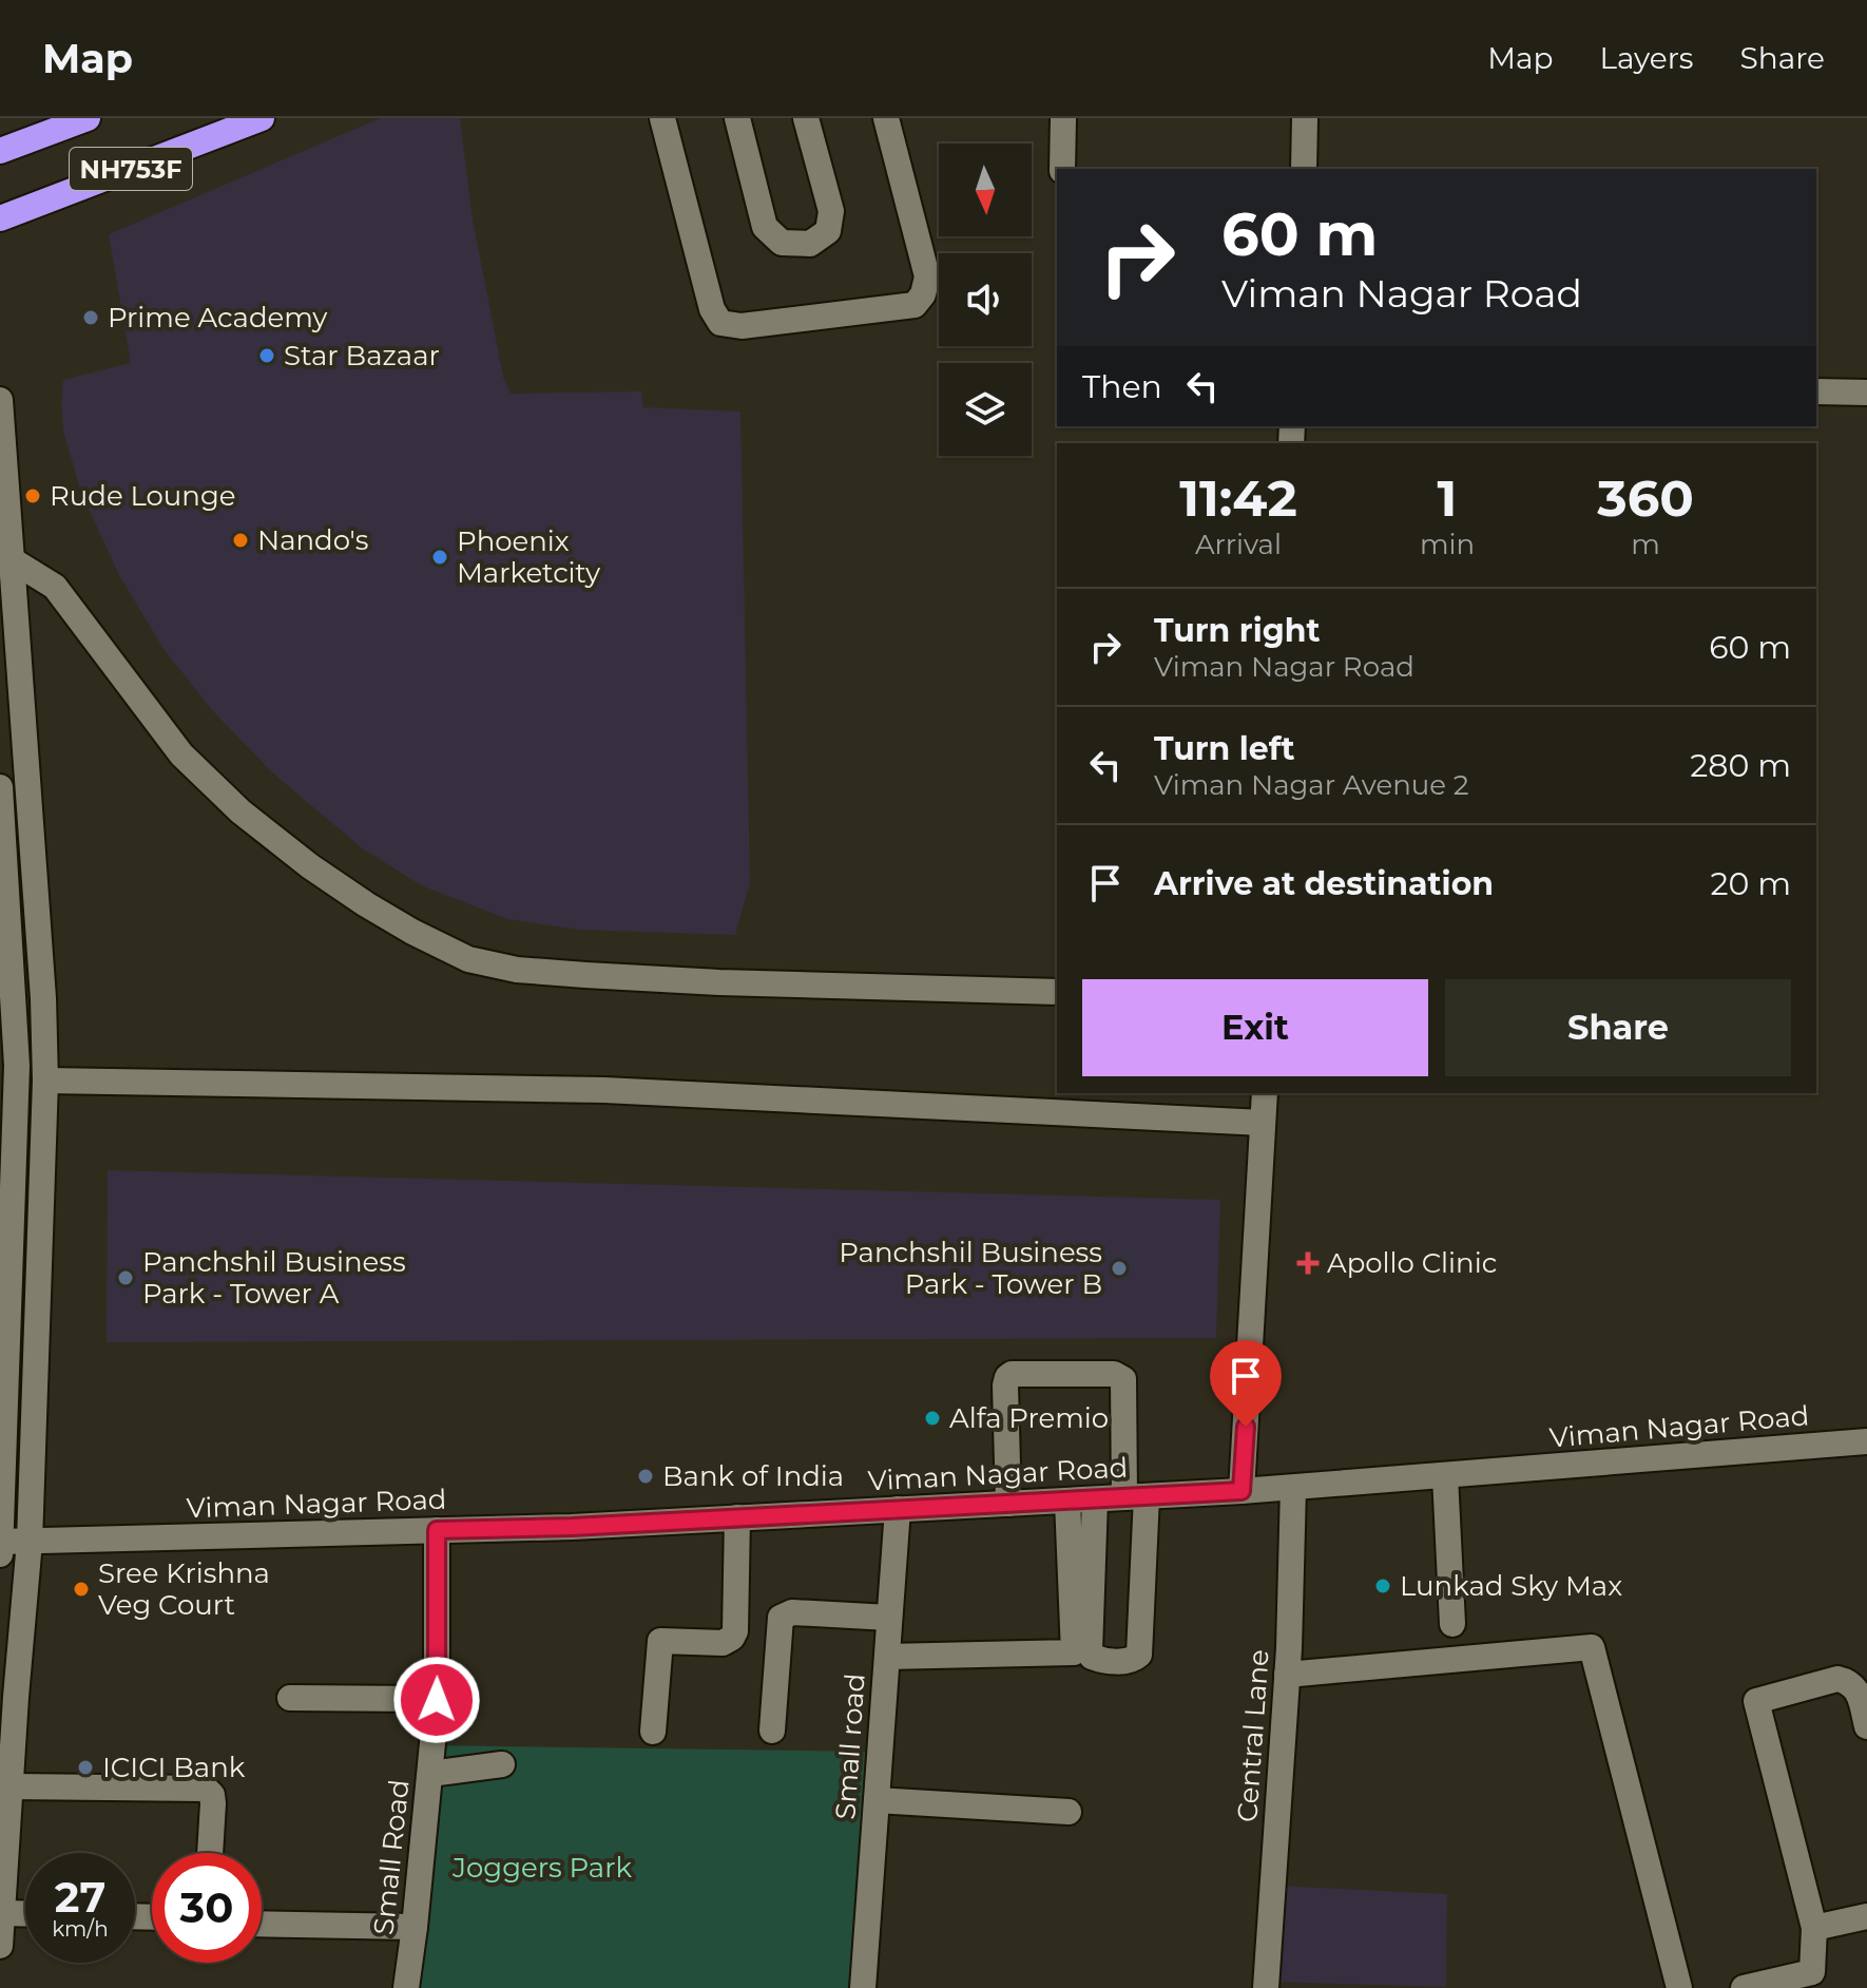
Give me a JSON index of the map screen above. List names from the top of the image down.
{
  "streets": {
    "highway": ["NH753F"],
    "street": [
      "Viman Nagar Road",
      "Central Lane",
      "Small road",
      "Small Road"
    ]
  },
  "crossings": [
    ["Viman Nagar Road", "Central Lane"],
    ["Viman Nagar Road", "Small road"],
    ["Viman Nagar Road", "Small Road"]
  ],
  "parks": ["Joggers Park"],
  "places": {
    "other": [
      "Prime Academy",
      "Star Bazaar",
      "Rude Lounge",
      "Nando's",
      "Phoenix Marketcity",
      "Panchshil Business Park - Tower B",
      "Panchshil Business Park - Tower A",
      "Alfa Premio",
      "Bank of India",
      "Lunkad Sky Max",
      "Sree Krishna Veg Court",
      "ICICI Bank"
    ],
    "health": ["Apollo Clinic"]
  },
  "north": "bottom",
  "page": {
    "header": "Map",
    "nav": ["Map", "Layers", "Share"],
    "turn": ["60 m", "Viman Nagar Road"],
    "then": "Then",
    "eta": [
      "11:42",
      "Arrival",
      "1",
      "min",
      "360",
      "m"
    ],
    "list": [
      {
        "name": "Turn right",
        "note": "Viman Nagar Road",
        "value": "60 m"
      },
      {
        "name": "Turn left",
        "note": "Viman Nagar Avenue 2",
        "value": "280 m"
      },
      {
        "name": "Arrive at destination",
        "value": "20 m"
      }
    ],
    "buttons": ["Exit", "Share"],
    "speed": "27 km/h",
    "limit": "30"
  }
}
